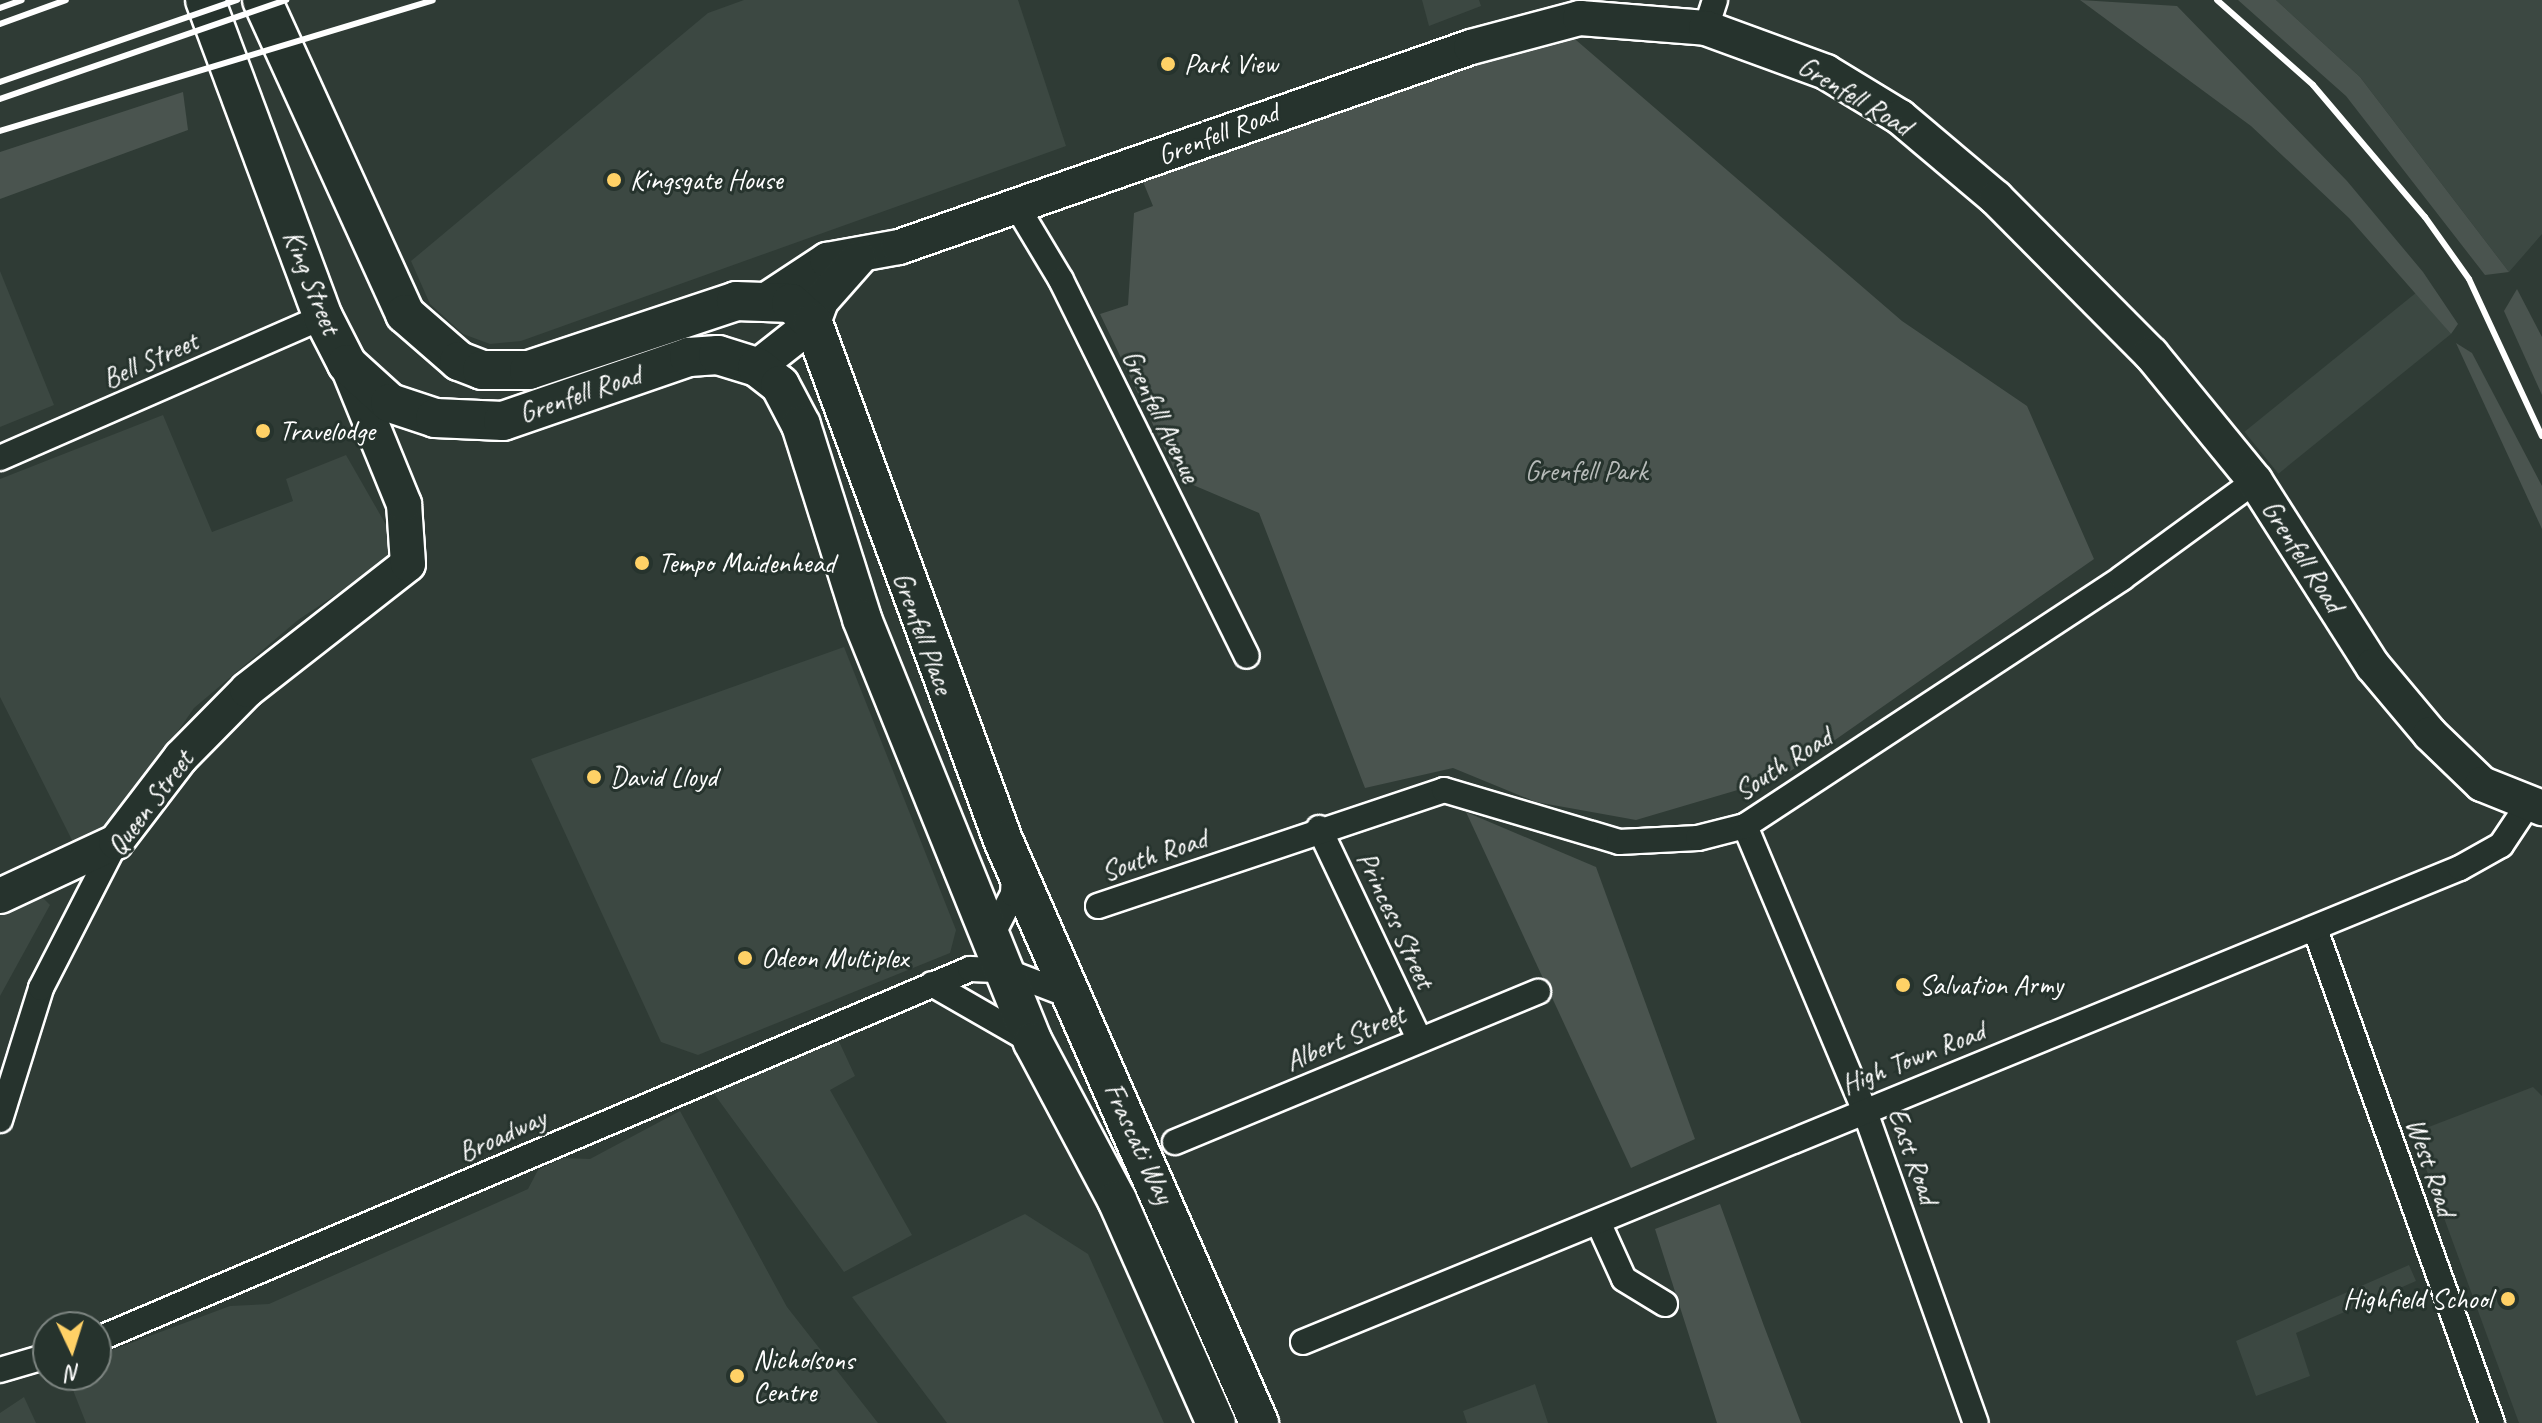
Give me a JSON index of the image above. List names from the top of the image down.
{
  "streets": {
    "main road": [
      "Grenfell Road",
      "King Street",
      "Grenfell Place",
      "Frascati Way"
    ],
    "street": [
      "Bell Street",
      "Grenfell Avenue",
      "South Road",
      "Queen Street",
      "Princess Street",
      "Albert Street",
      "High Town Road",
      "Broadway",
      "East Road",
      "West Road"
    ]
  },
  "crossings": [
    ["Grenfell Road", "King Street"],
    ["Grenfell Road", "Grenfell Avenue"],
    ["Grenfell Road", "Grenfell Place"],
    ["Grenfell Road", "South Road"],
    ["Grenfell Road", "High Town Road"],
    ["King Street", "Bell Street"],
    ["King Street", "Queen Street"],
    ["Grenfell Place", "Broadway"],
    ["Grenfell Place", "Frascati Way"],
    ["South Road", "Princess Street"],
    ["South Road", "East Road"],
    ["Princess Street", "Albert Street"],
    ["High Town Road", "East Road"],
    ["High Town Road", "West Road"]
  ],
  "parks": ["Grenfell Park"],
  "places": [
    "Park View",
    "Kingsgate House",
    "Travelodge",
    "Tempo Maidenhead",
    "David Lloyd",
    "Odeon Multiplex",
    "Salvation Army",
    "Highfield School",
    "Nicholsons Centre"
  ],
  "north": "bottom"
}
